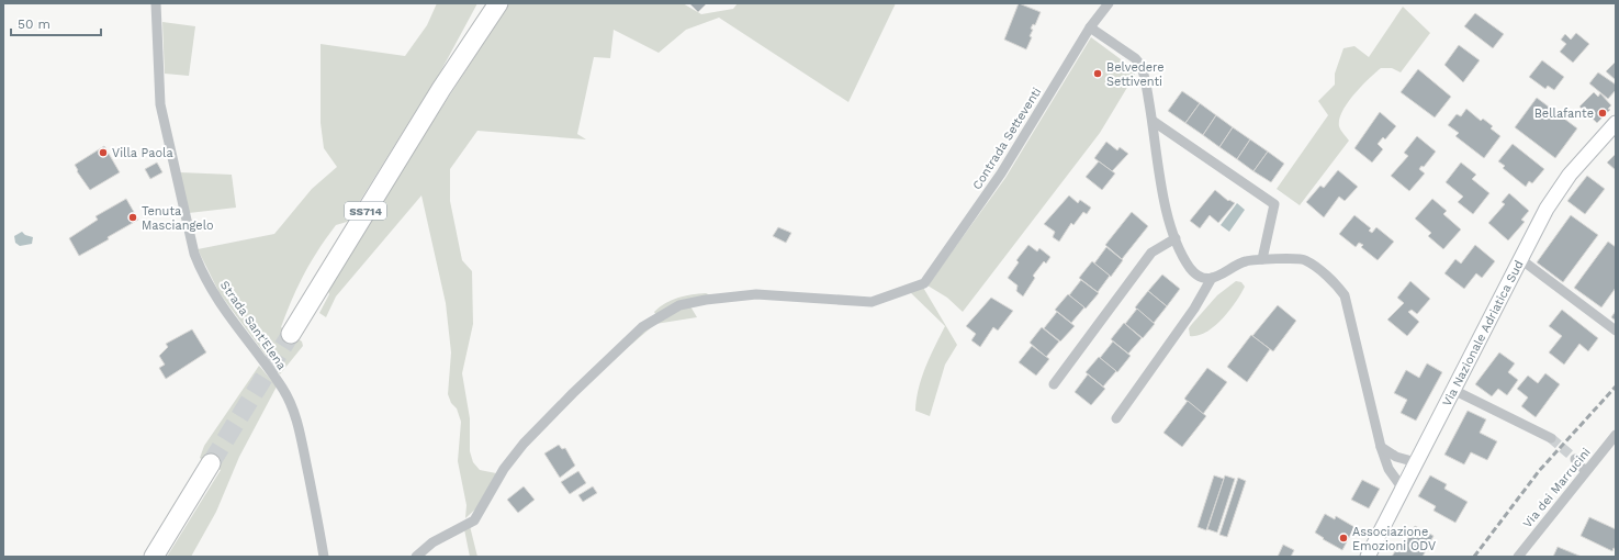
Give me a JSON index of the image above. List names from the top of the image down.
{
  "streets": {
    "highway": ["SS714"],
    "main road": ["Via Nazionale Adriatica Sud"],
    "street": ["Contrada Setteventi", "Strada Sant'Elena", "Via dei Marrucini"]
  },
  "places": [
    "Belvedere Settiventi",
    "Bellafante",
    "Villa Paola",
    "Tenuta Masciangelo",
    "Associazione Emozioni ODV"
  ],
  "scale_bar": "50 m"
}
